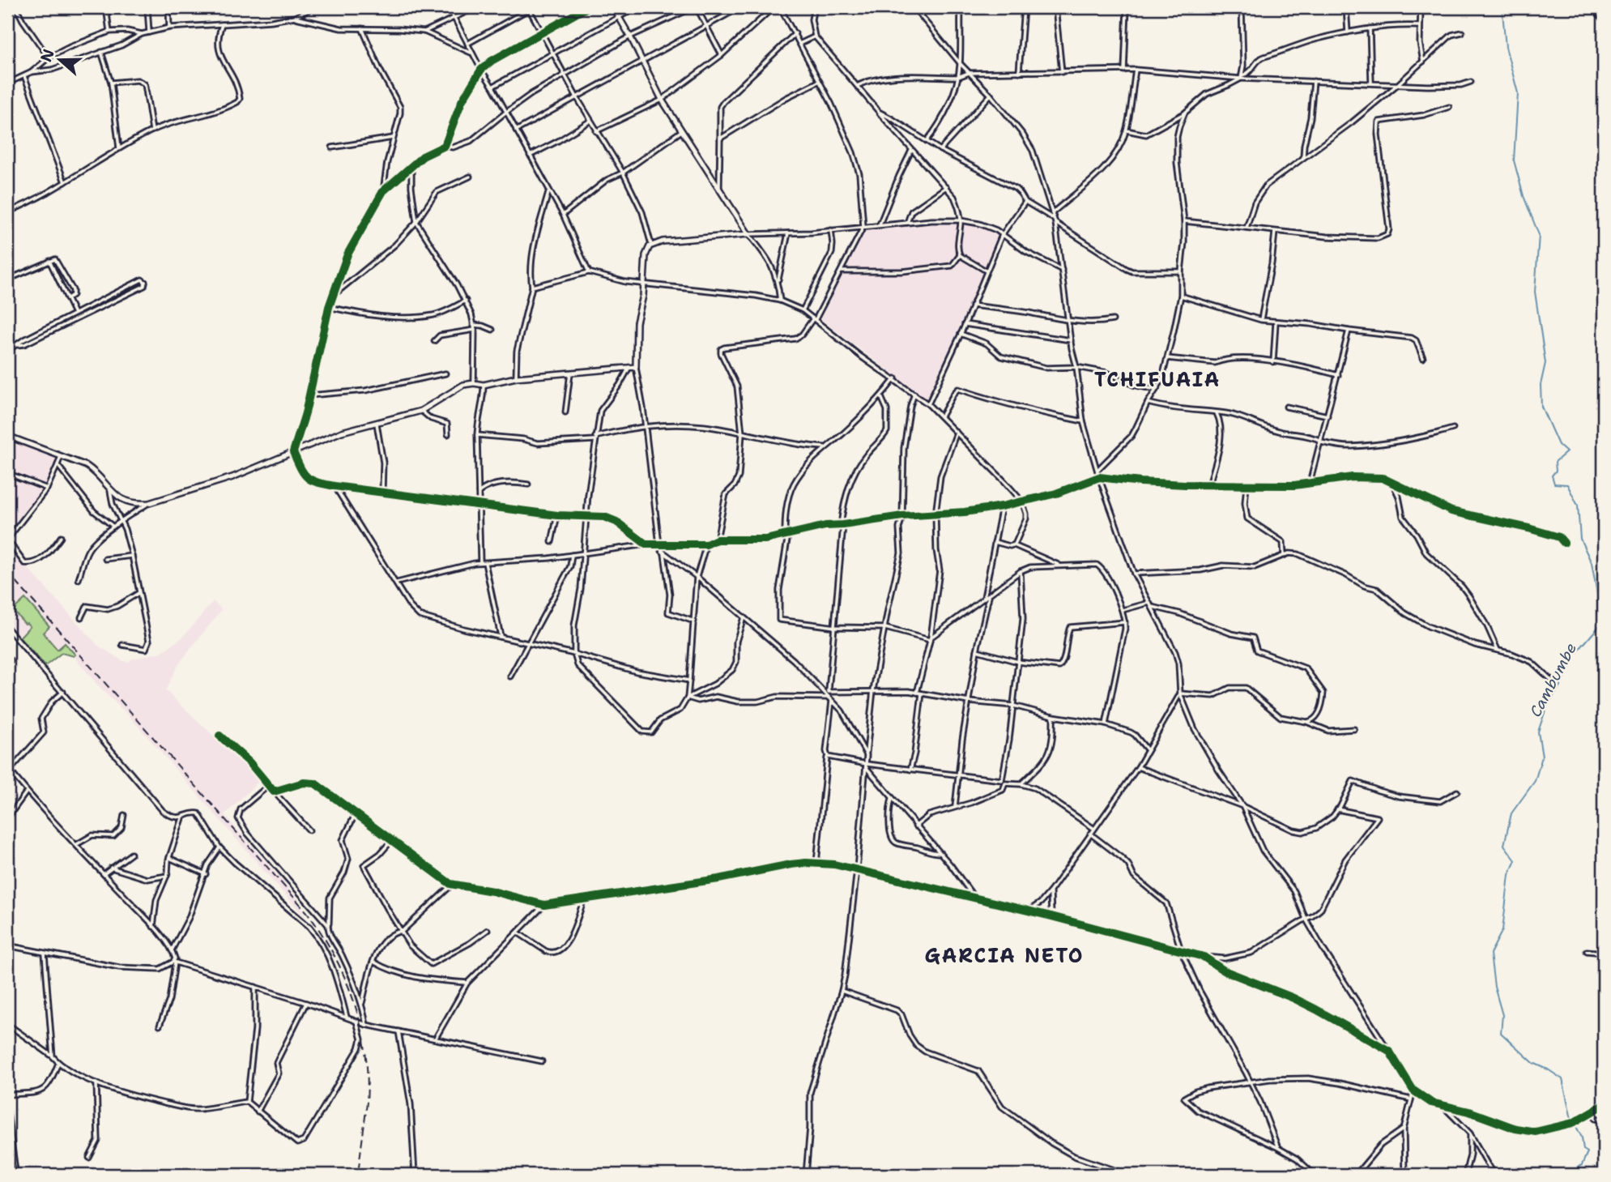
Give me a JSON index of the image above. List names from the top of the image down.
{
  "districts": ["TCHIFUAIA", "GARCIA NETO"],
  "water": ["Cambumbe"],
  "north": "left"
}
